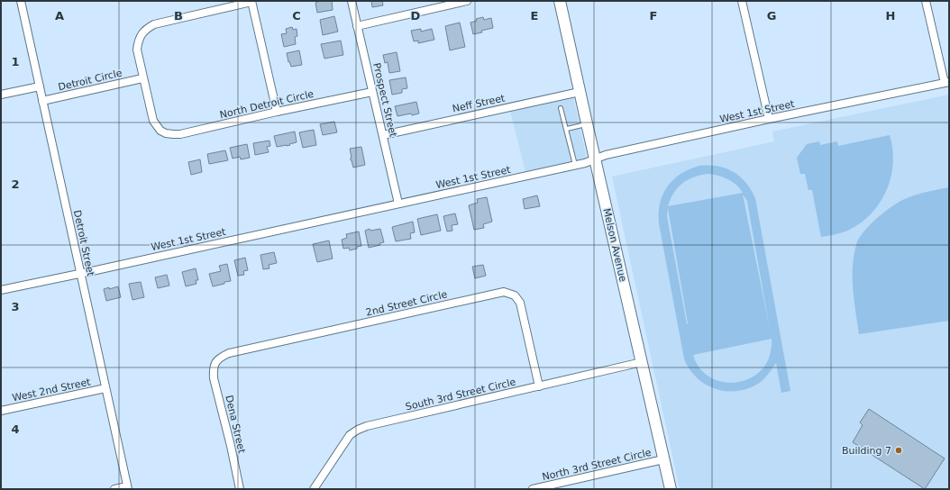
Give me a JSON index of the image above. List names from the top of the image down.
{
  "streets": {
    "street": [
      "Detroit Circle",
      "Prospect Street",
      "Neff Street",
      "North Detroit Circle",
      "West 1st Street",
      "Detroit Street",
      "Melson Avenue",
      "2nd Street Circle",
      "West 2nd Street",
      "South 3rd Street Circle",
      "Dena Street",
      "North 3rd Street Circle"
    ]
  },
  "crossings": [
    ["Detroit Circle", "North Detroit Circle"],
    ["Detroit Circle", "Detroit Street"],
    ["Prospect Street", "Neff Street"],
    ["Prospect Street", "North Detroit Circle"],
    ["Prospect Street", "West 1st Street"],
    ["Neff Street", "Melson Avenue"],
    ["West 1st Street", "Detroit Street"],
    ["West 1st Street", "Melson Avenue"],
    ["Detroit Street", "West 2nd Street"],
    ["Melson Avenue", "South 3rd Street Circle"],
    ["Melson Avenue", "North 3rd Street Circle"],
    ["2nd Street Circle", "South 3rd Street Circle"],
    ["2nd Street Circle", "Dena Street"]
  ],
  "places": ["Building 7"],
  "grid": {
    "columns": [
      "A",
      "B",
      "C",
      "D",
      "E",
      "F",
      "G",
      "H"
    ],
    "rows": [
      "1",
      "2",
      "3",
      "4"
    ]
  }
}
